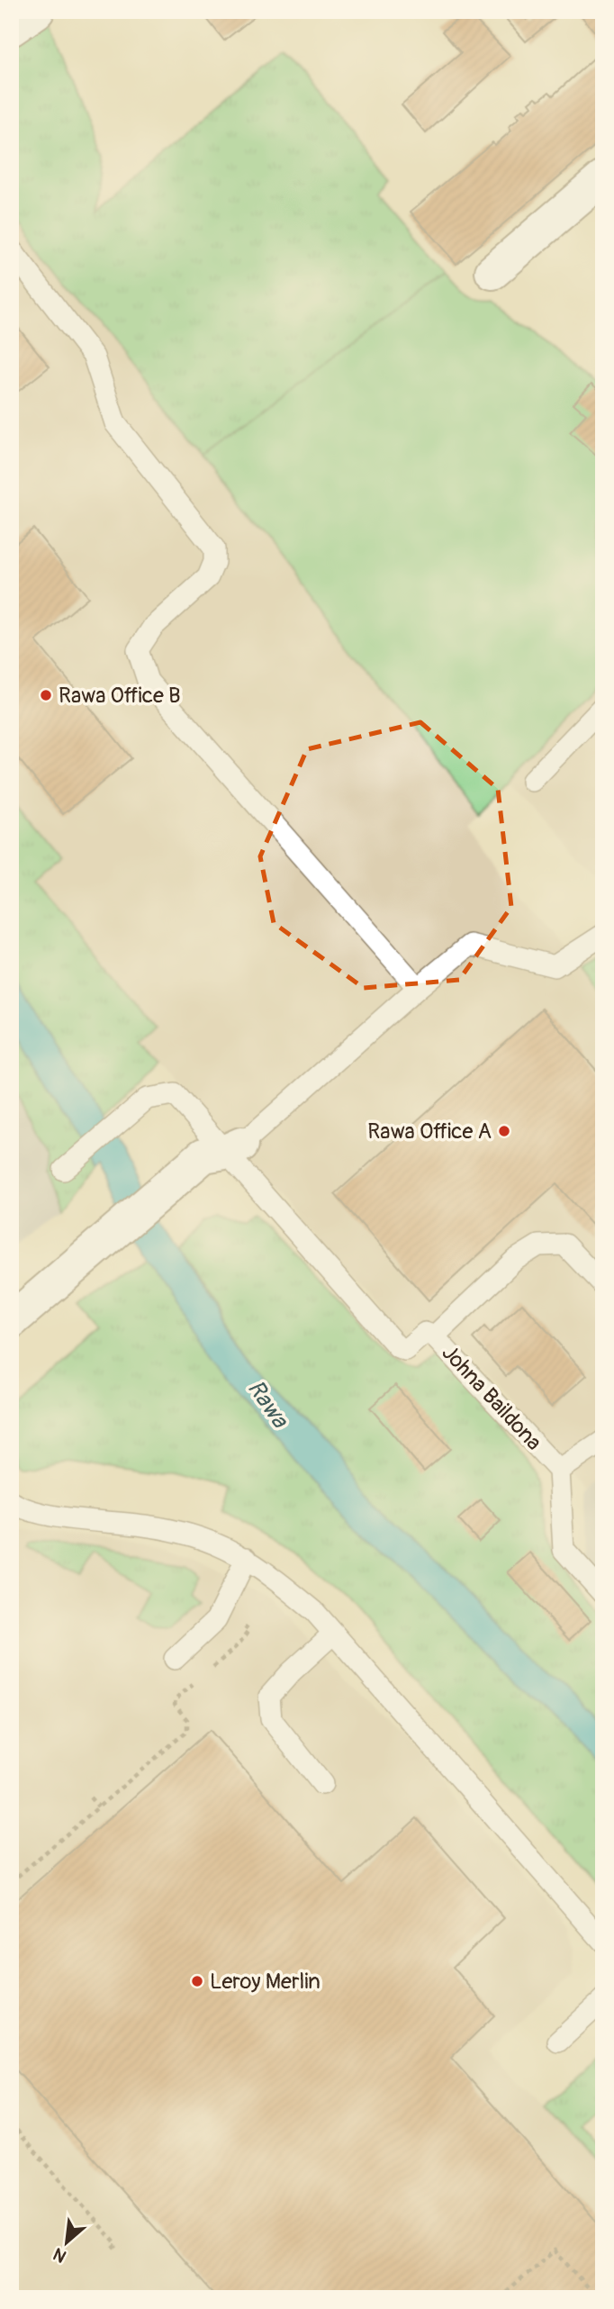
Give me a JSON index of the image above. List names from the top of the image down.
{
  "streets": {
    "lane": ["Johna Baildona"]
  },
  "water": ["Rawa"],
  "places": ["Rawa Office B", "Rawa Office A", "Leroy Merlin"],
  "north": "bottom left"
}
